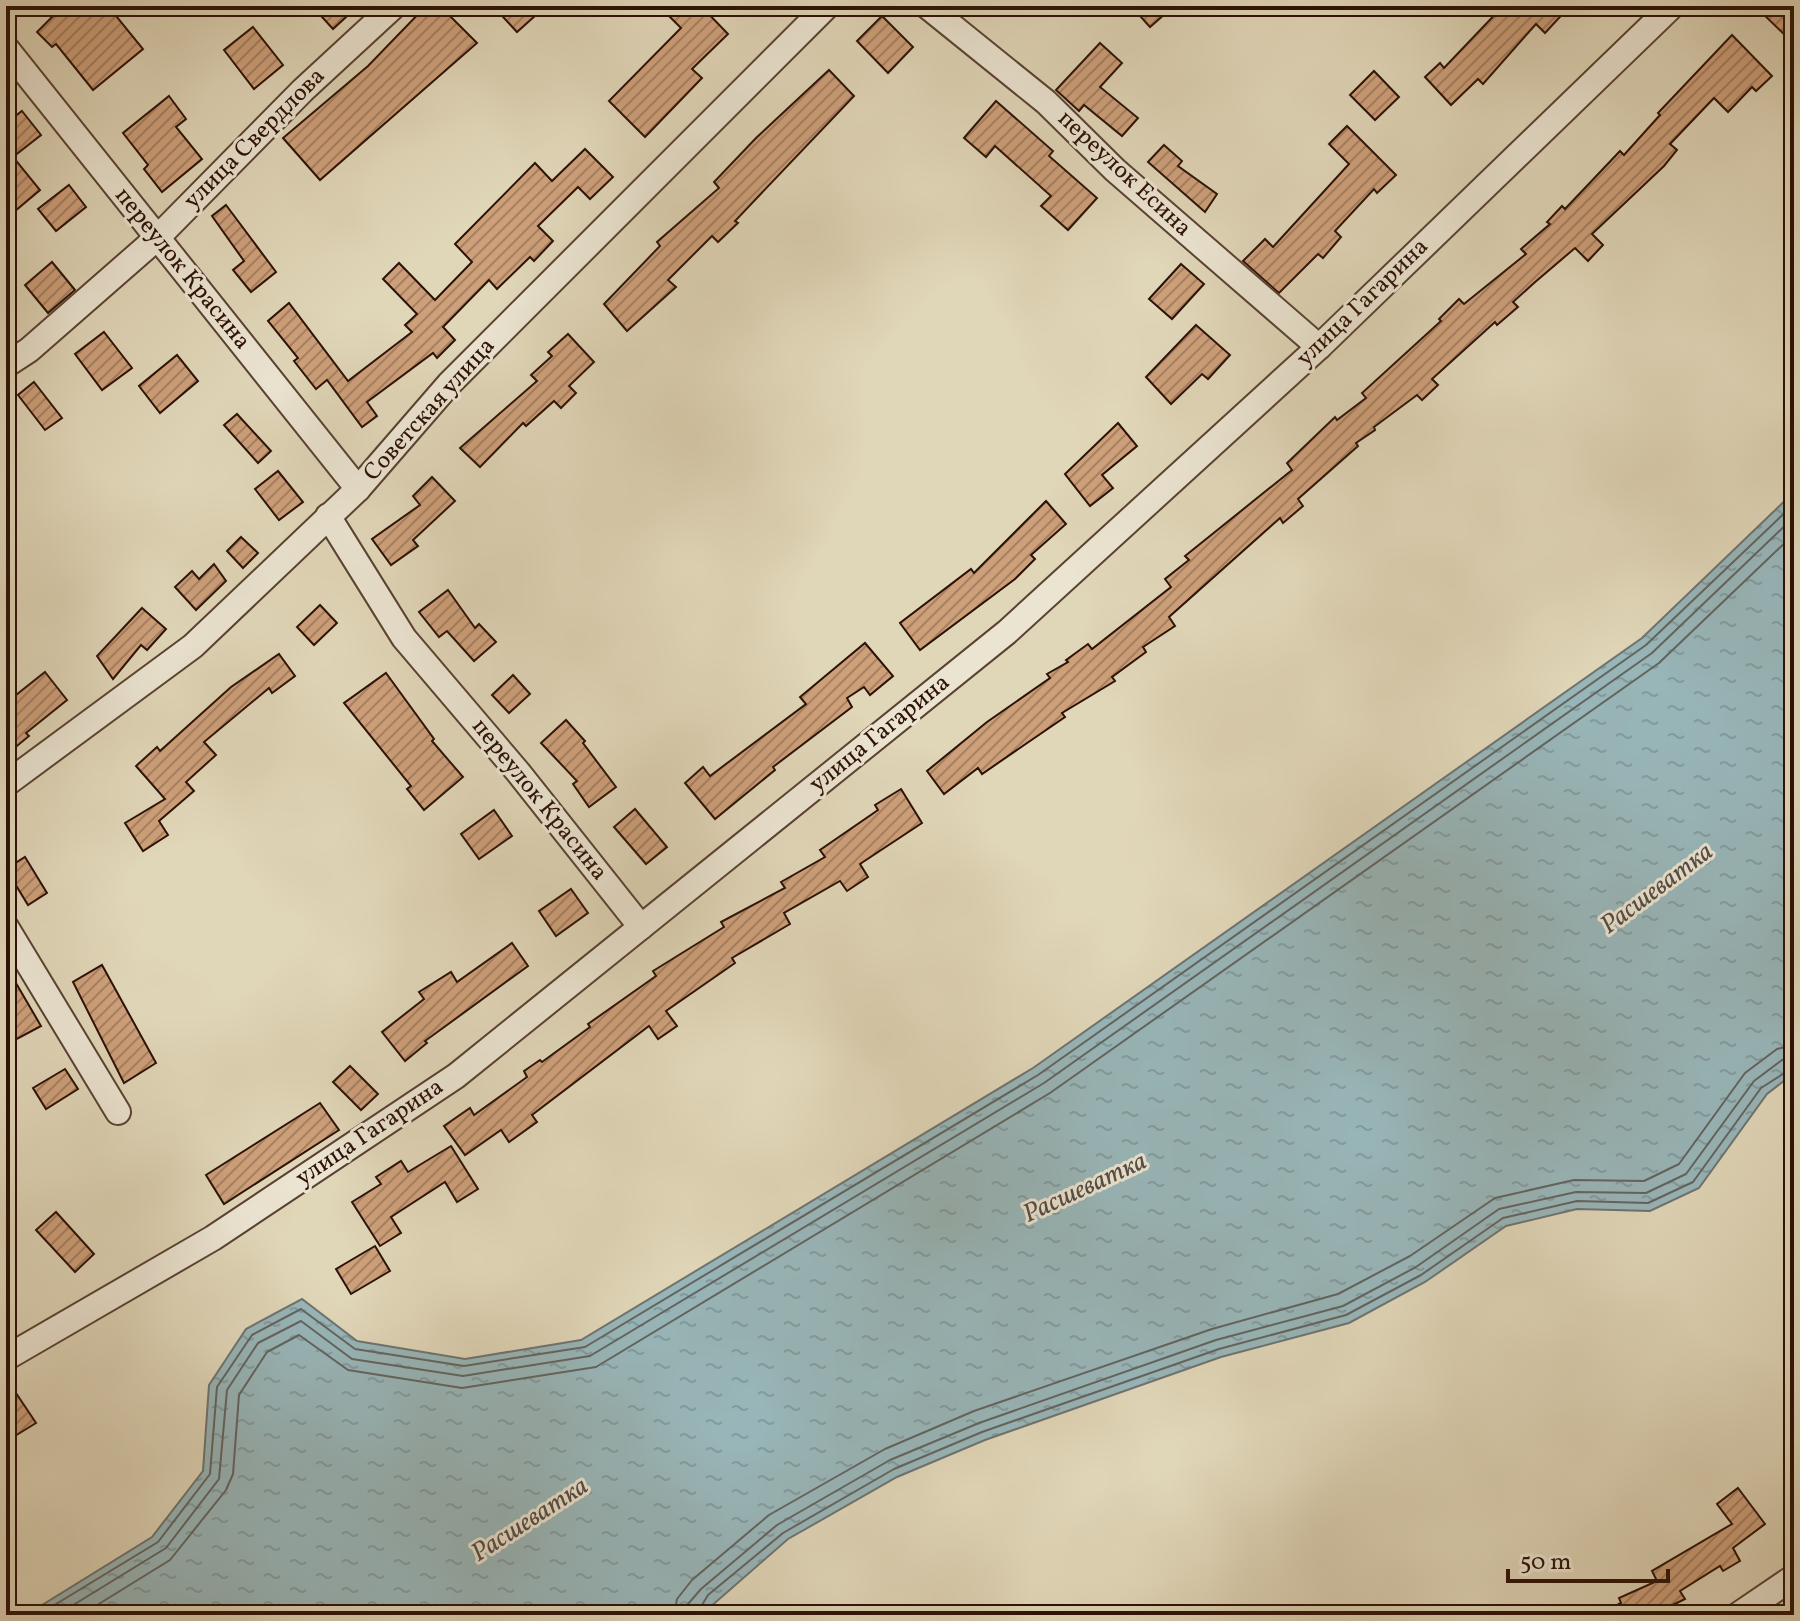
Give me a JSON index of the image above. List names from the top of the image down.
{
  "streets": {
    "street": [
      "улица Свердлова",
      "переулок Есина",
      "переулок Красина",
      "улица Гагарина",
      "Советская улица"
    ]
  },
  "crossings": [
    ["улица Свердлова", "переулок Красина"],
    ["переулок Есина", "улица Гагарина"],
    ["переулок Красина", "улица Гагарина"],
    ["переулок Красина", "Советская улица"]
  ],
  "water": ["Расшеватка"],
  "scale_bar": "50 m"
}
